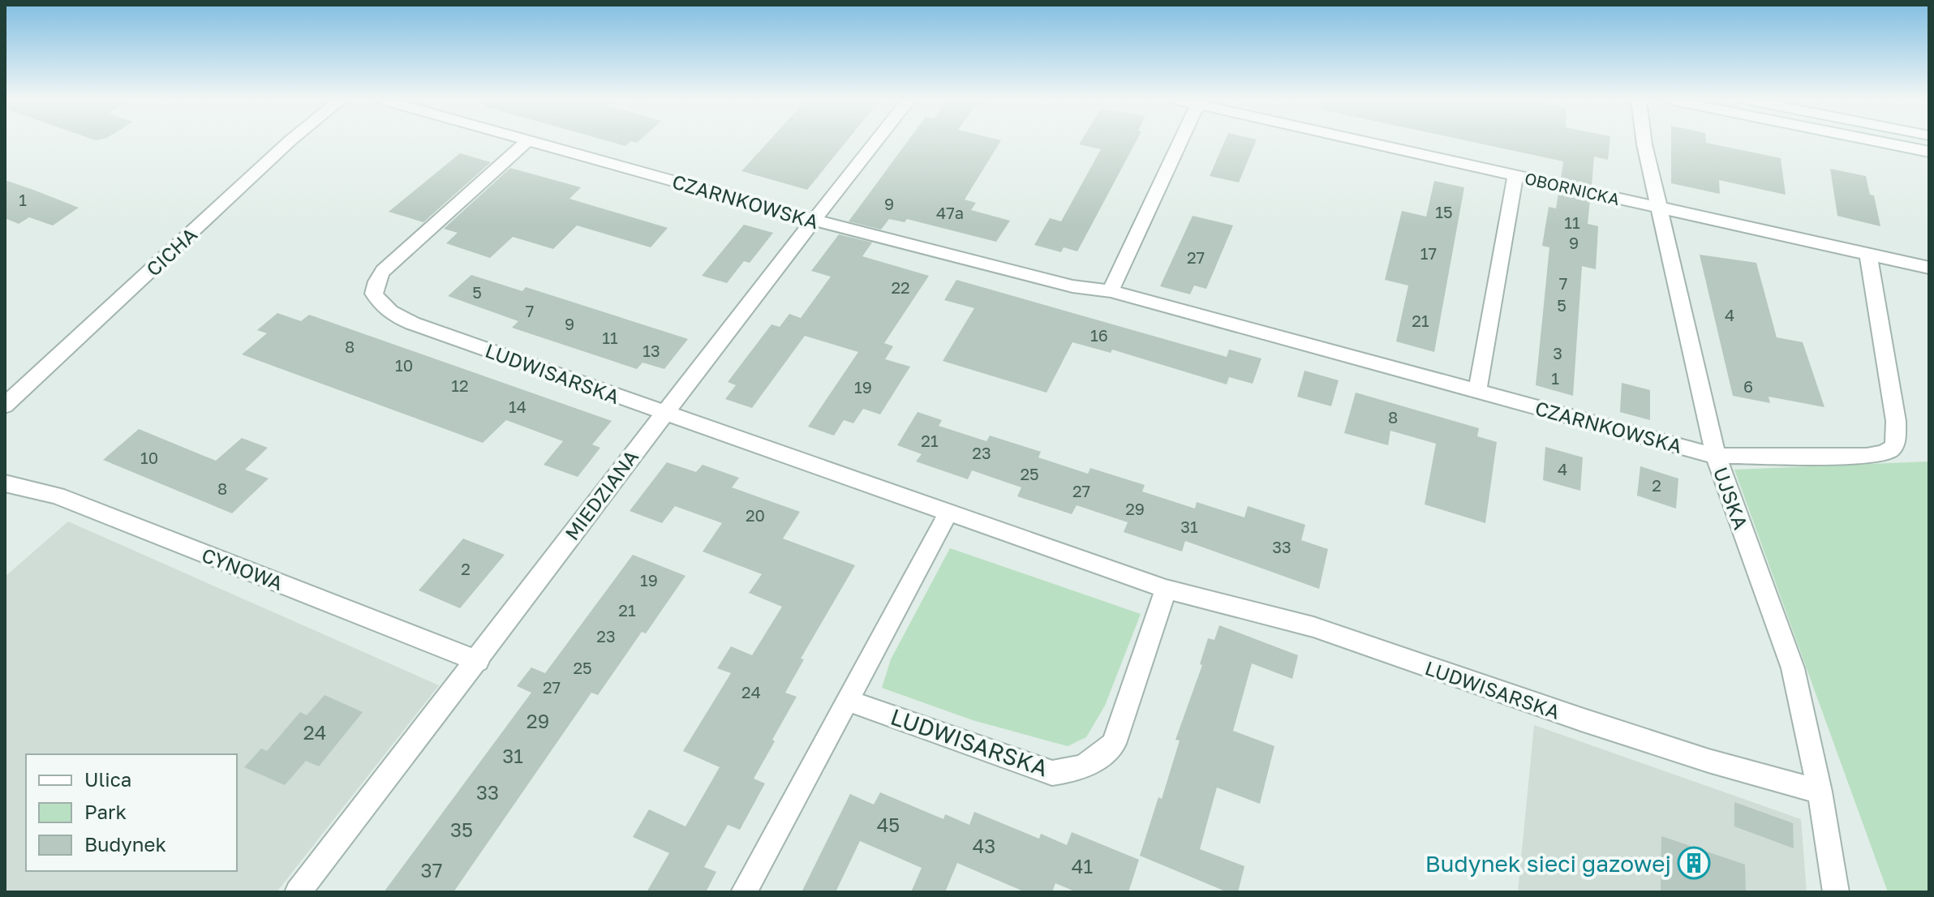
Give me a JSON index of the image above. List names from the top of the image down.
{
  "streets": {
    "street": [
      "OBORNICKA",
      "CZARNKOWSKA",
      "CICHA",
      "LUDWISARSKA",
      "MIEDZIANA",
      "UJSKA",
      "CYNOWA"
    ]
  },
  "crossings": [
    ["OBORNICKA", "CZARNKOWSKA"],
    ["OBORNICKA", "UJSKA"],
    ["CZARNKOWSKA", "MIEDZIANA"],
    ["CZARNKOWSKA", "UJSKA"],
    ["LUDWISARSKA", "MIEDZIANA"],
    ["LUDWISARSKA", "UJSKA"],
    ["MIEDZIANA", "CYNOWA"]
  ],
  "places": {
    "building": ["Budynek sieci gazowej"]
  },
  "house_numbers": [
    "1",
    "9",
    "15",
    "47a",
    "11",
    "9",
    "17",
    "27",
    "7",
    "22",
    "5",
    "5",
    "7",
    "4",
    "21",
    "9",
    "16",
    "11",
    "8",
    "13",
    "3",
    "10",
    "1",
    "12",
    "6",
    "19",
    "14",
    "8",
    "21",
    "23",
    "10",
    "4",
    "25",
    "2",
    "8",
    "27",
    "29",
    "20",
    "31",
    "33",
    "2",
    "19",
    "21",
    "23",
    "25",
    "27",
    "24",
    "29",
    "24",
    "31",
    "33",
    "45",
    "35",
    "43",
    "41",
    "37"
  ],
  "legend": ["Ulica", "Park", "Budynek"]
}
